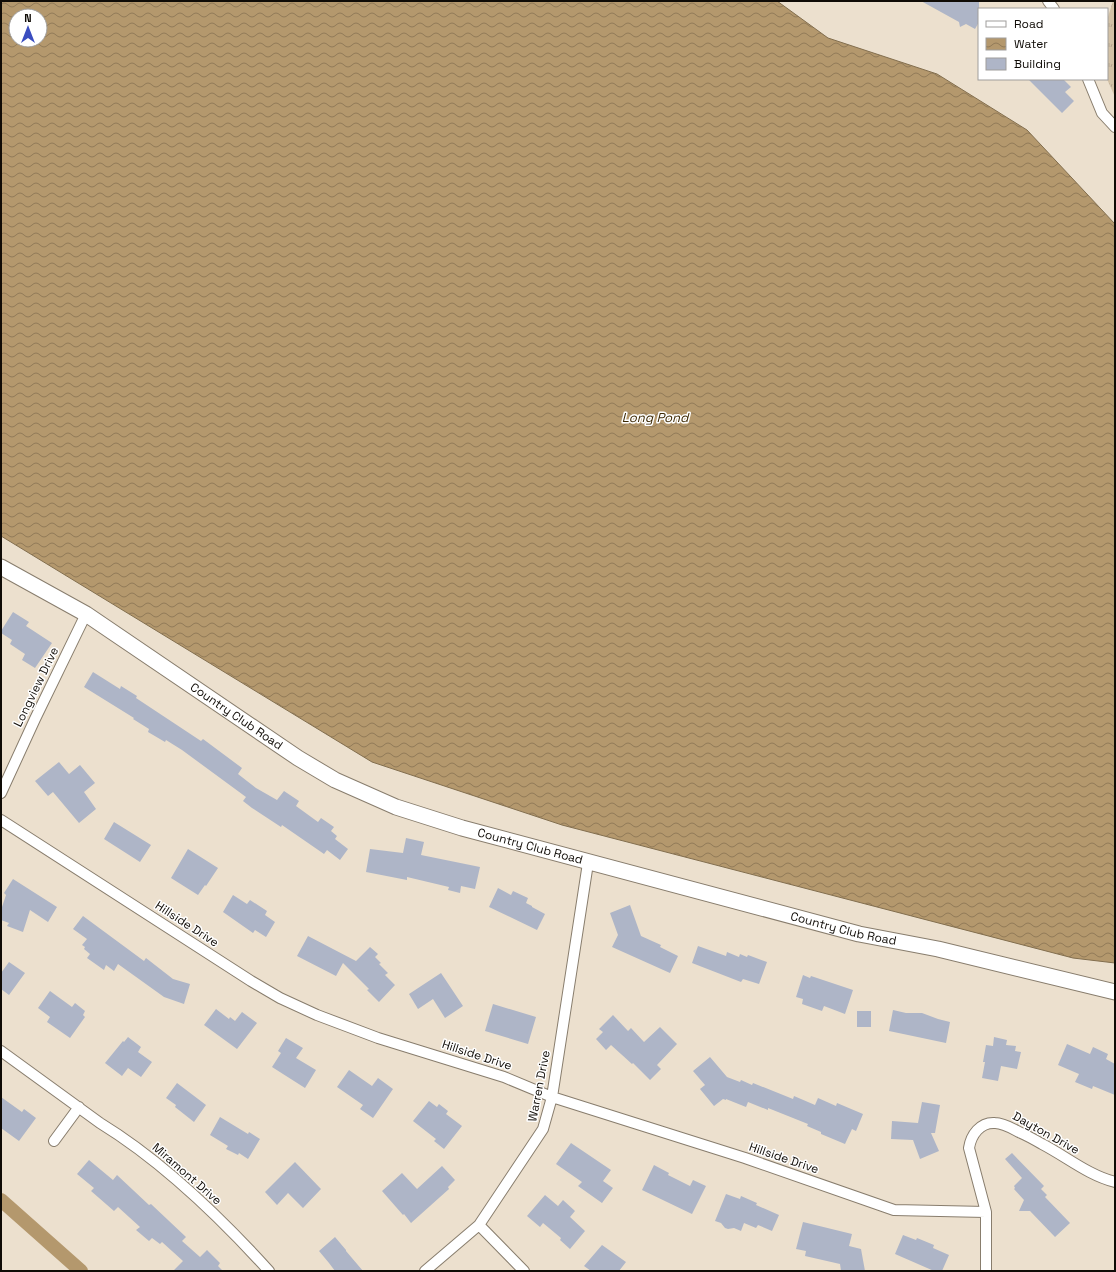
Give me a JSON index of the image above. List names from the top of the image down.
{
  "streets": {
    "street": [
      "Longview Drive",
      "Country Club Road",
      "Hillside Drive",
      "Warren Drive",
      "Dayton Drive",
      "Miramont Drive"
    ]
  },
  "crossings": [
    ["Longview Drive", "Country Club Road"],
    ["Country Club Road", "Warren Drive"],
    ["Hillside Drive", "Warren Drive"],
    ["Hillside Drive", "Dayton Drive"]
  ],
  "water": ["Long Pond"],
  "legend": ["Road", "Water", "Building"],
  "north": "top"
}
